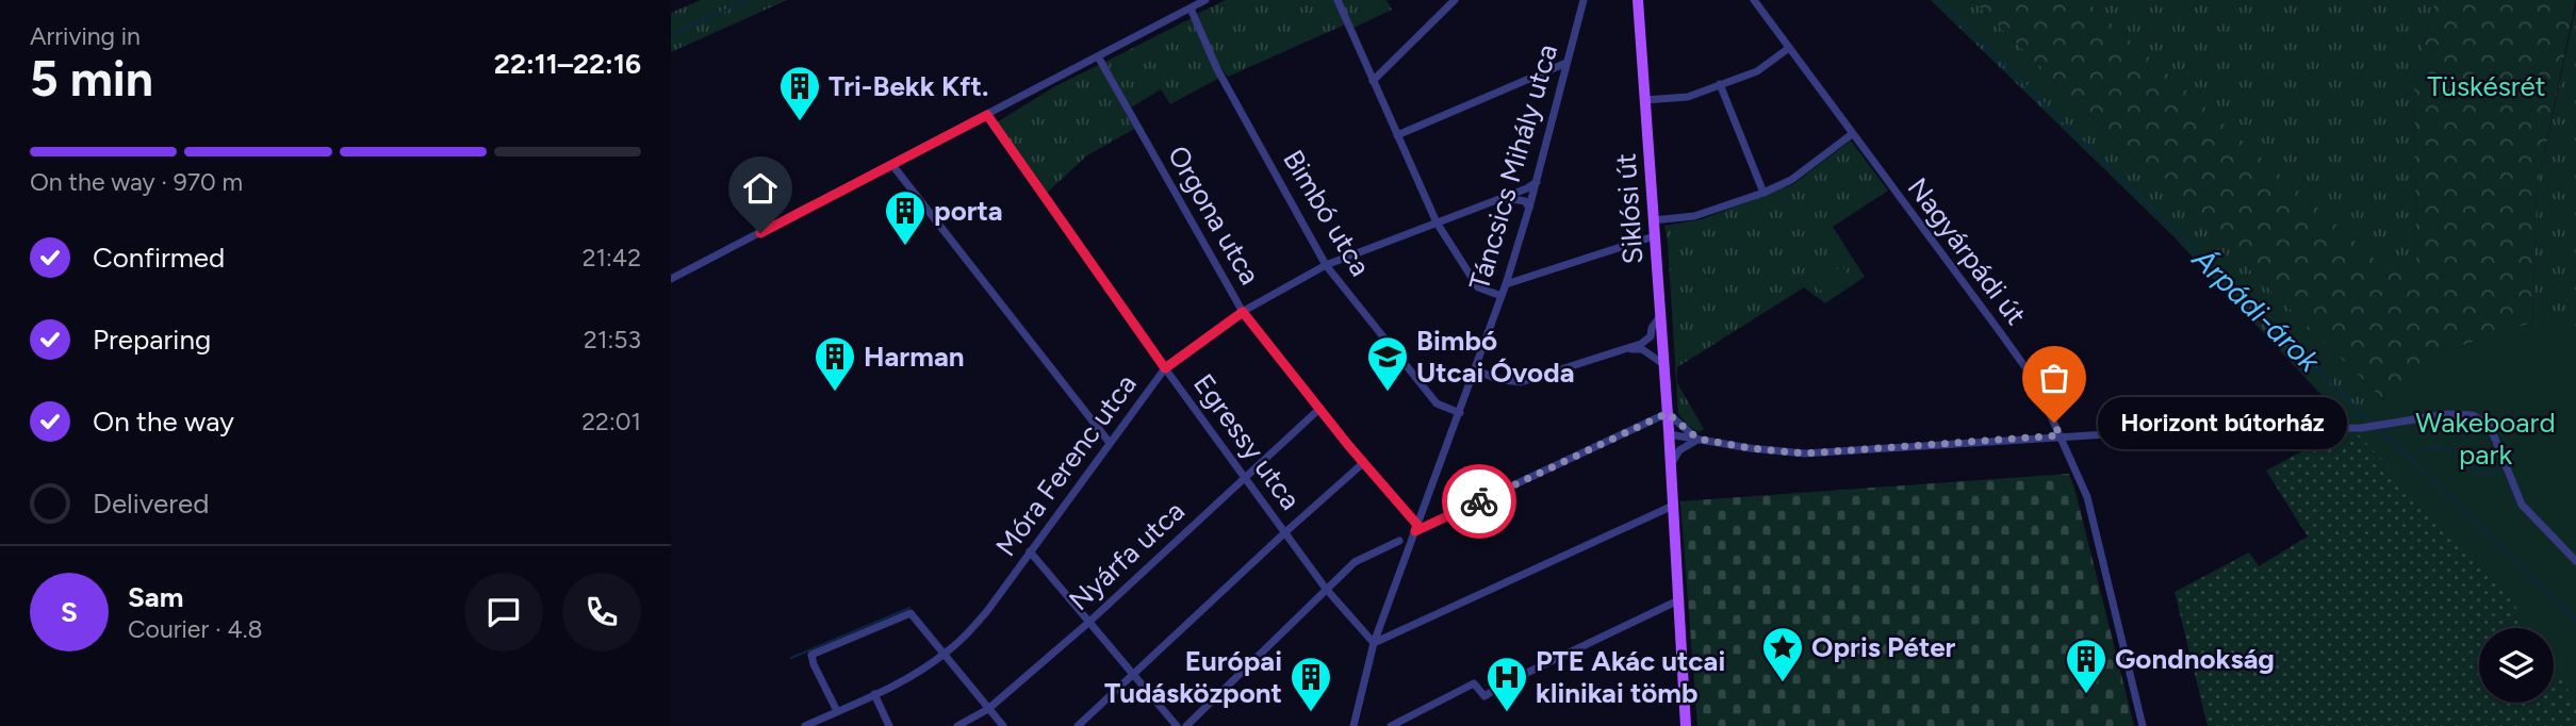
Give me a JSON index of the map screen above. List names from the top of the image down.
{
  "streets": {
    "main road": ["Siklósi út"],
    "street": [
      "Táncsics Mihály utca",
      "Bimbó utca",
      "Orgona utca",
      "Nagyárpádi út",
      "Egressy utca",
      "Móra Ferenc utca",
      "Nyárfa utca"
    ]
  },
  "crossings": [
    ["Táncsics Mihály utca", "Bimbó utca"],
    ["Táncsics Mihály utca", "Orgona utca"],
    ["Táncsics Mihály utca", "Egressy utca"],
    ["Táncsics Mihály utca", "Móra Ferenc utca"],
    ["Bimbó utca", "Móra Ferenc utca"],
    ["Orgona utca", "Móra Ferenc utca"],
    ["Orgona utca", "Nyárfa utca"],
    ["Egressy utca", "Móra Ferenc utca"],
    ["Egressy utca", "Nyárfa utca"]
  ],
  "water": ["Árpádi-árok"],
  "parks": ["Tüskésrét", "Wakeboard park"],
  "places": {
    "building": [
      "Tri-Bekk Kft.",
      "porta",
      "Harman",
      "Gondnokság",
      "Európai Tudásközpont"
    ],
    "school or university": ["Bimbó Utcai Óvoda"],
    "other": ["Horizont bútorház"],
    "place": ["Opris Péter"],
    "hospital": ["PTE Akác utcai klinikai tömb"]
  },
  "page": {
    "heading": ["5 min", "Arriving in", "22:11–22:16"],
    "panel": ["Sam", "Courier · 4.8"],
    "bar": "On the way · 970 m",
    "list": [
      ["Confirmed", "21:42"],
      ["Preparing", "21:53"],
      ["On the way", "22:01"],
      "Delivered"
    ],
    "bubble": "Horizont bútorház",
    "round": "S"
  }
}
